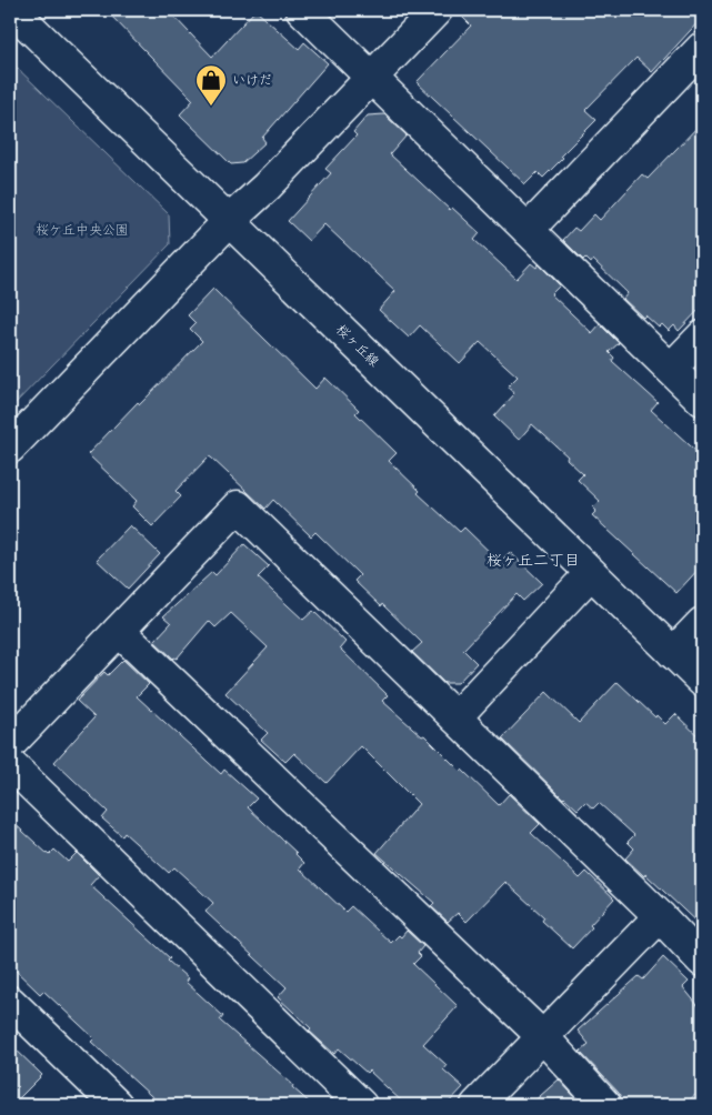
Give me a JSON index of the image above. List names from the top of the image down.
{
  "streets": {
    "street": ["桜ヶ丘線"]
  },
  "districts": ["桜ヶ丘二丁目"],
  "parks": ["桜ケ丘中央公園"],
  "places": {
    "shop": ["いけだ"]
  }
}
